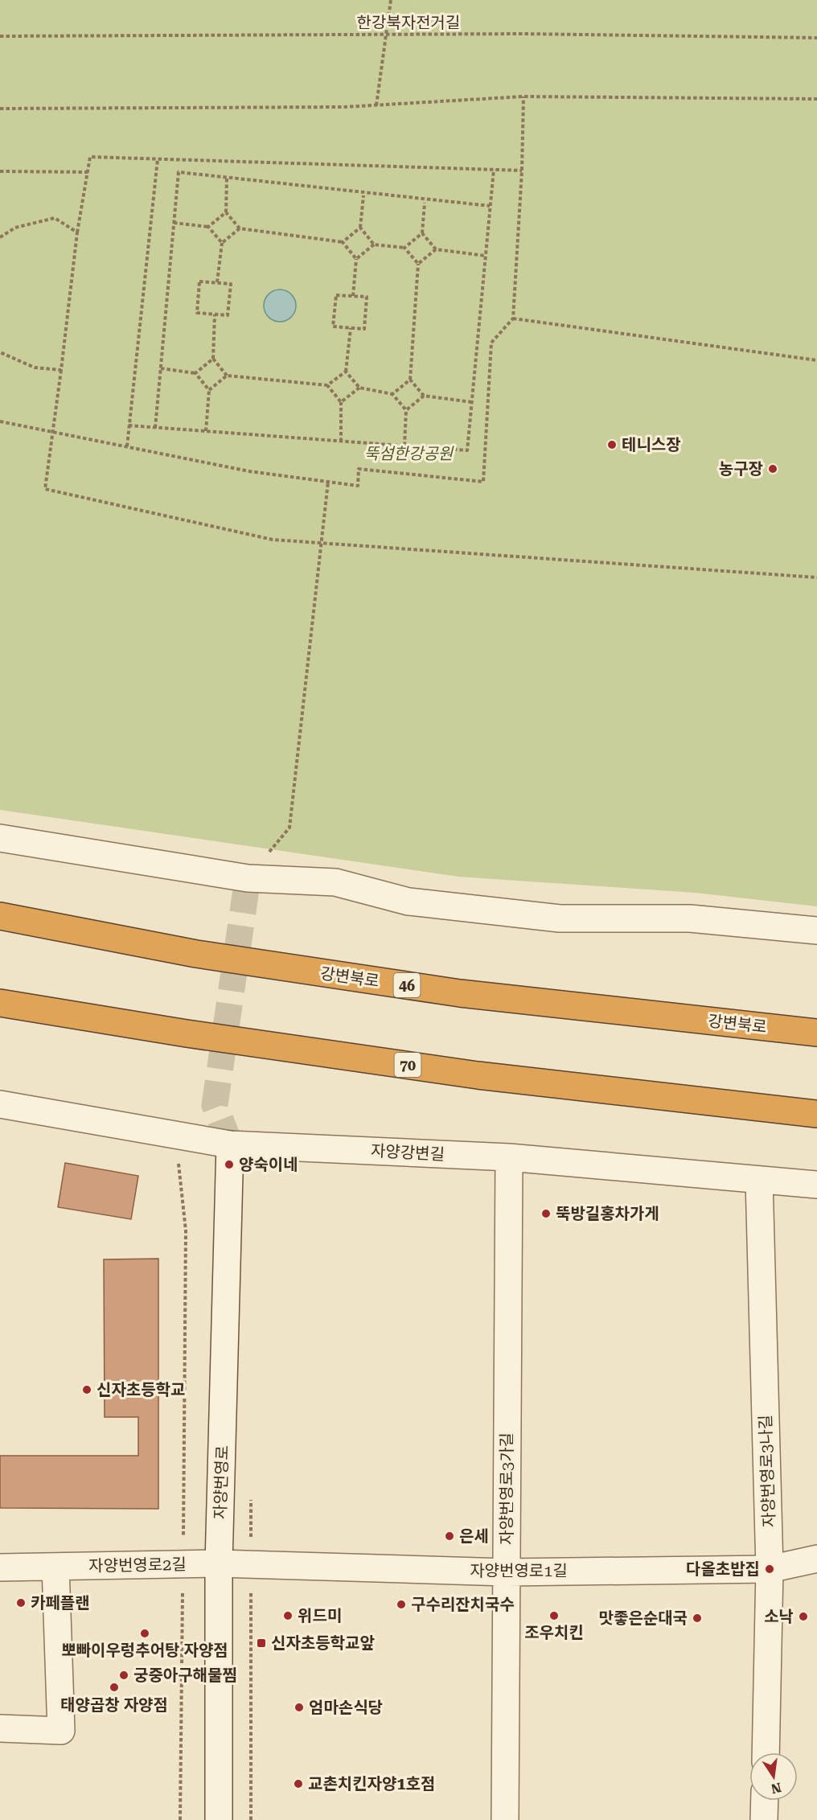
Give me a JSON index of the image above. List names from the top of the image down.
{
  "streets": {
    "highway": ["강변북로", "46", "70"],
    "street": [
      "자양강변길",
      "자양번영로3나길",
      "자양번영로",
      "자양번영로3가길",
      "자양번영로2길",
      "자양번영로1길"
    ],
    "path": ["한강북자전거길"]
  },
  "crossings": [
    ["자양강변길", "자양번영로3나길"],
    ["자양강변길", "자양번영로"],
    ["자양강변길", "자양번영로3가길"],
    ["자양번영로3나길", "자양번영로1길"],
    ["자양번영로", "자양번영로2길"],
    ["자양번영로", "자양번영로1길"],
    ["자양번영로3가길", "자양번영로1길"],
    ["자양번영로2길", "자양번영로1길"]
  ],
  "parks": ["뚝섬한강공원"],
  "places": {
    "other": [
      "테니스장",
      "농구장",
      "양숙이네",
      "뚝방길홍차가게",
      "신자초등학교",
      "은세",
      "다올초밥집",
      "카페플랜",
      "구수리잔치국수",
      "위드미",
      "조우치킨",
      "소낙",
      "맛좋은순대국",
      "뽀빠이우렁추어탕 자양점",
      "궁중아구해물찜",
      "태양곱창 자양점",
      "엄마손식당",
      "교촌치킨자양1호점"
    ],
    "transit": ["신자초등학교앞"]
  },
  "north": "bottom"
}
